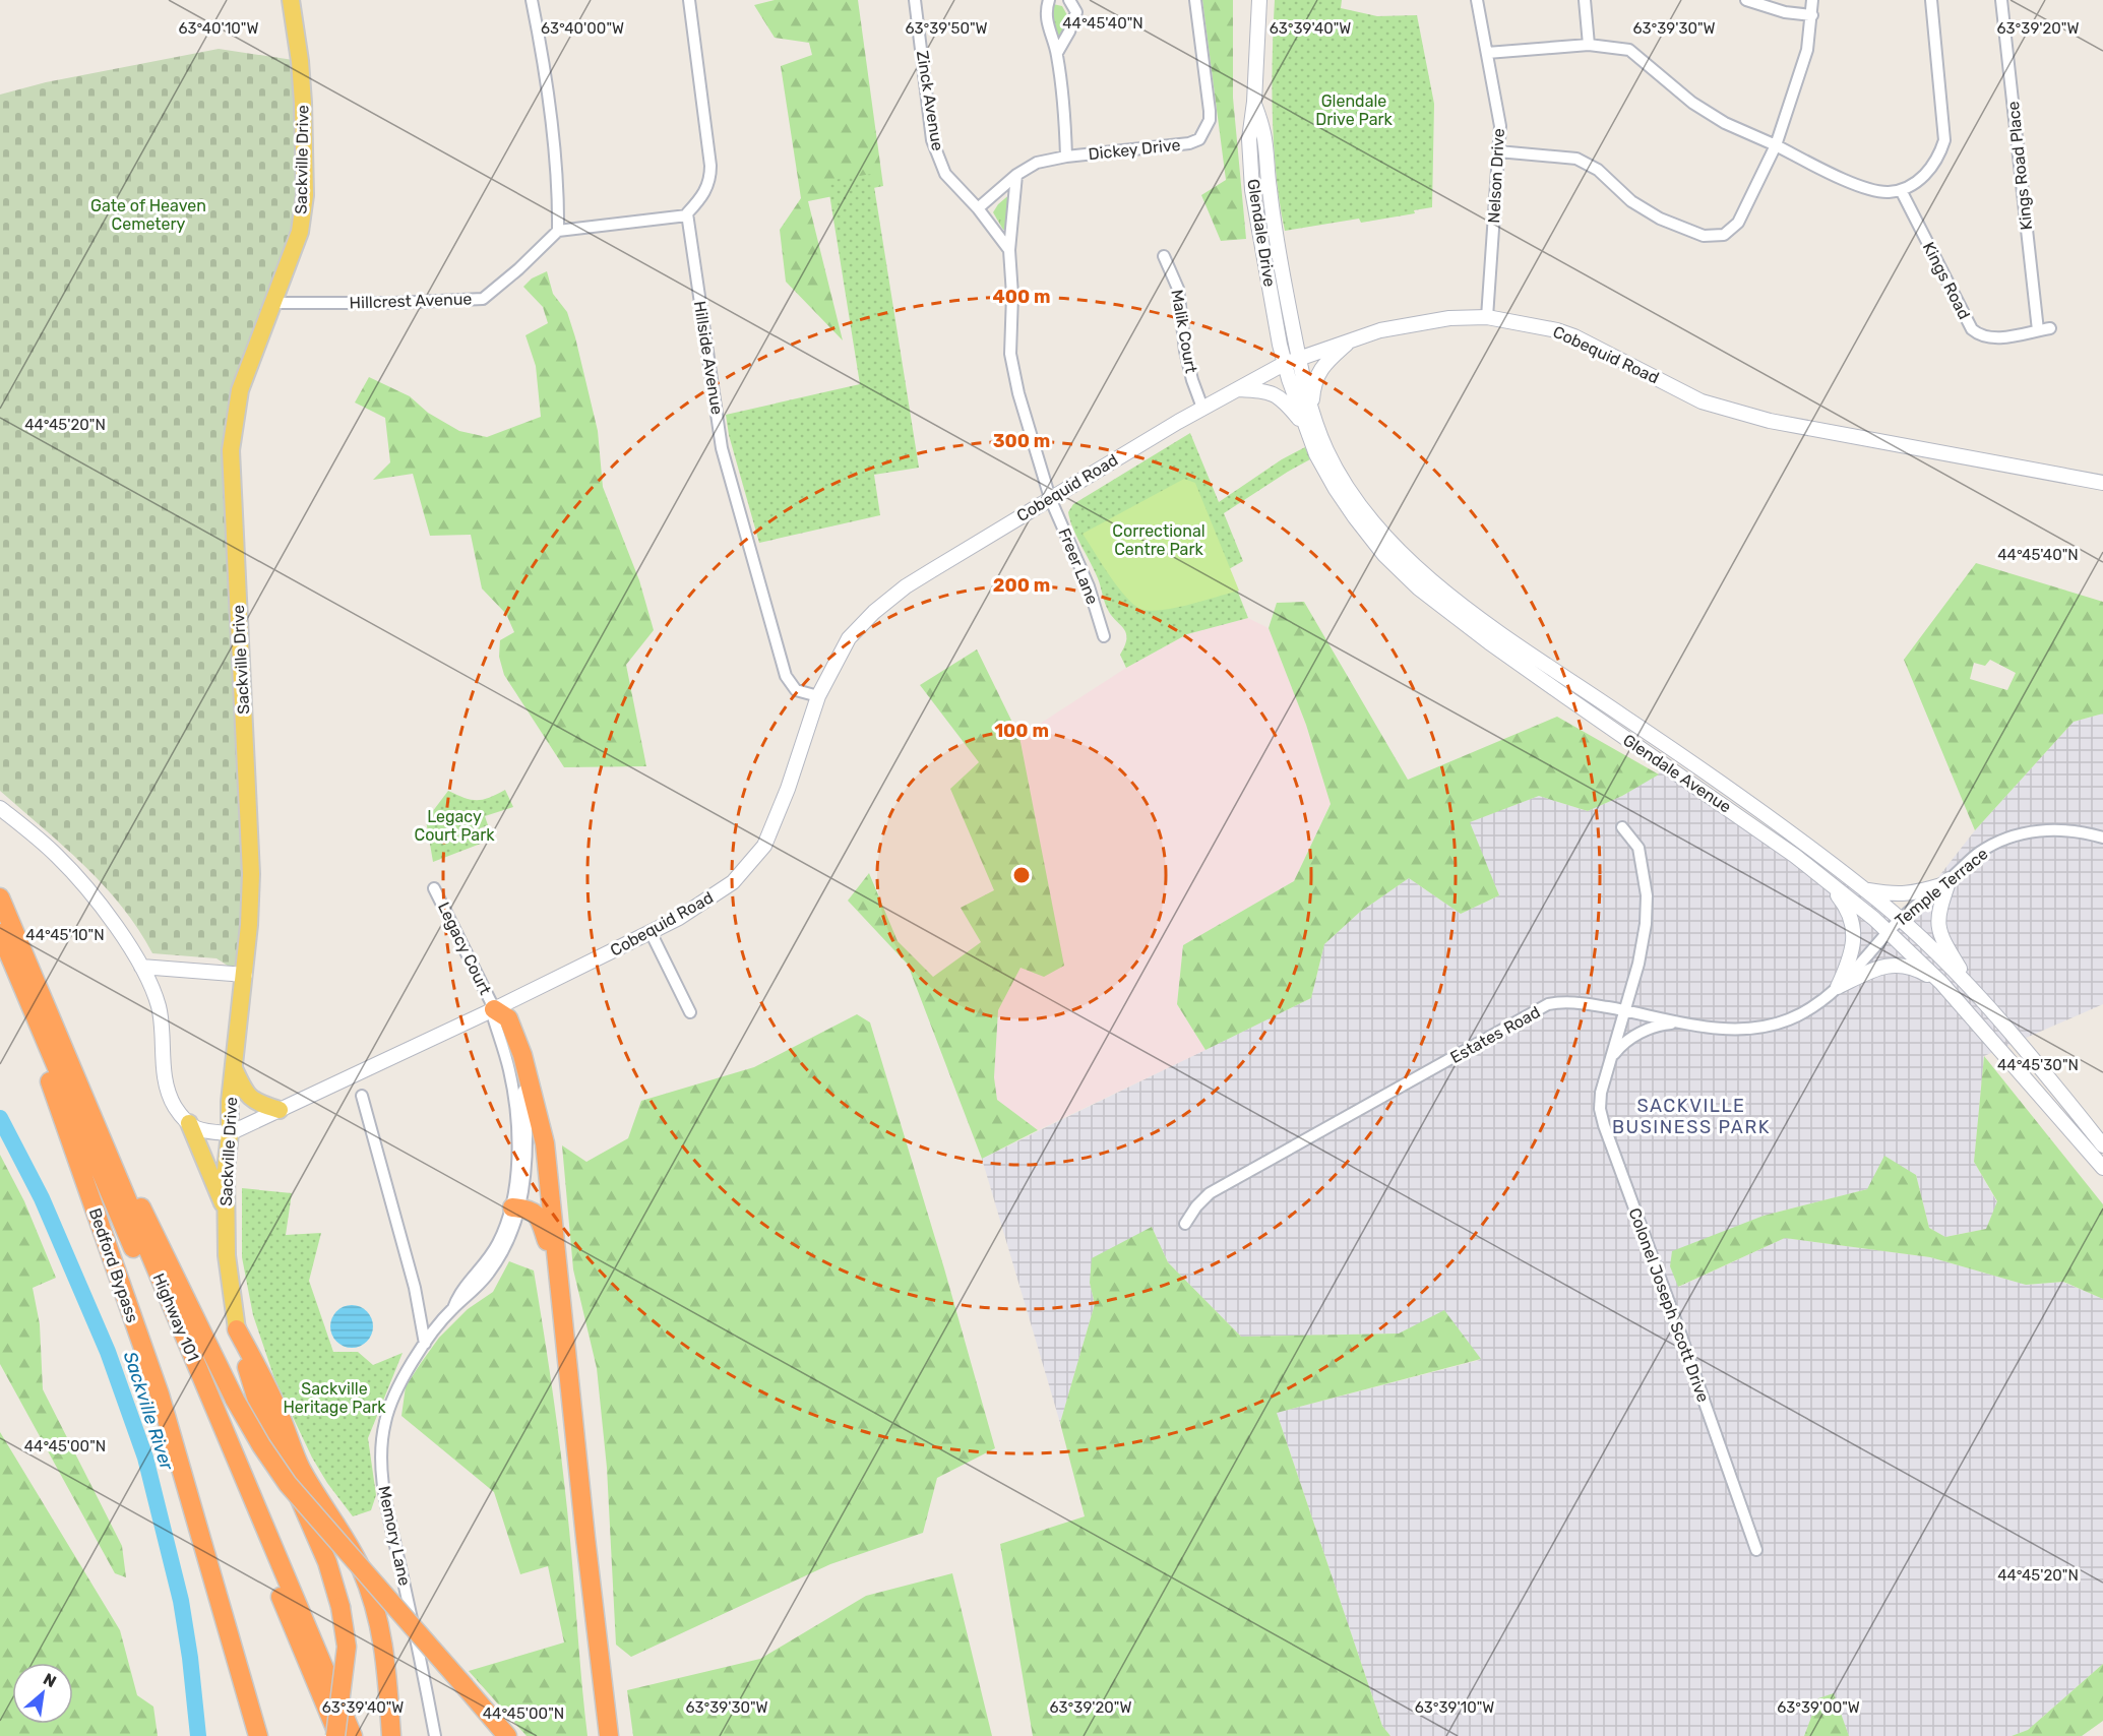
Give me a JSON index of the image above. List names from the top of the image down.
{
  "streets": {
    "highway": ["Bedford Bypass", "Highway 101"],
    "main road": [
      "Sackville Drive",
      "Glendale Drive",
      "Cobequid Road",
      "Glendale Avenue"
    ],
    "street": [
      "Zinck Avenue",
      "Dickey Drive",
      "Kings Road Place",
      "Nelson Drive",
      "Kings Road",
      "Hillcrest Avenue",
      "Malik Court",
      "Hillside Avenue",
      "Freer Lane",
      "Temple Terrace",
      "Legacy Court",
      "Estates Road",
      "Colonel Joseph Scott Drive",
      "Memory Lane"
    ]
  },
  "crossings": [
    ["Zinck Avenue", "Dickey Drive"],
    ["Sackville Drive", "Hillcrest Avenue"],
    ["Sackville Drive", "Cobequid Road"],
    ["Kings Road Place", "Kings Road"],
    ["Nelson Drive", "Cobequid Road"],
    ["Glendale Drive", "Cobequid Road"],
    ["Glendale Drive", "Glendale Avenue"],
    ["Malik Court", "Cobequid Road"],
    ["Cobequid Road", "Hillside Avenue"],
    ["Cobequid Road", "Freer Lane"],
    ["Cobequid Road", "Glendale Avenue"],
    ["Cobequid Road", "Legacy Court"],
    ["Glendale Avenue", "Temple Terrace"],
    ["Glendale Avenue", "Estates Road"],
    ["Temple Terrace", "Estates Road"],
    ["Legacy Court", "Memory Lane"],
    ["Estates Road", "Colonel Joseph Scott Drive"]
  ],
  "districts": ["SACKVILLE BUSINESS PARK"],
  "water": ["Sackville River"],
  "parks": [
    "Glendale Drive Park",
    "Gate of Heaven Cemetery",
    "Correctional Centre Park",
    "Legacy Court Park",
    "Sackville Heritage Park"
  ],
  "north": "top right",
  "coordinates": [
    "44°45'40\"N",
    "63°40'10\"W",
    "63°40'00\"W",
    "63°39'50\"W",
    "63°39'40\"W",
    "63°39'30\"W",
    "63°39'20\"W",
    "44°45'20\"N",
    "44°45'10\"N",
    "44°45'30\"N",
    "44°45'00\"N",
    "63°39'10\"W",
    "63°39'00\"W"
  ],
  "rings": [
    "400 m",
    "300 m",
    "200 m",
    "100 m"
  ]
}
